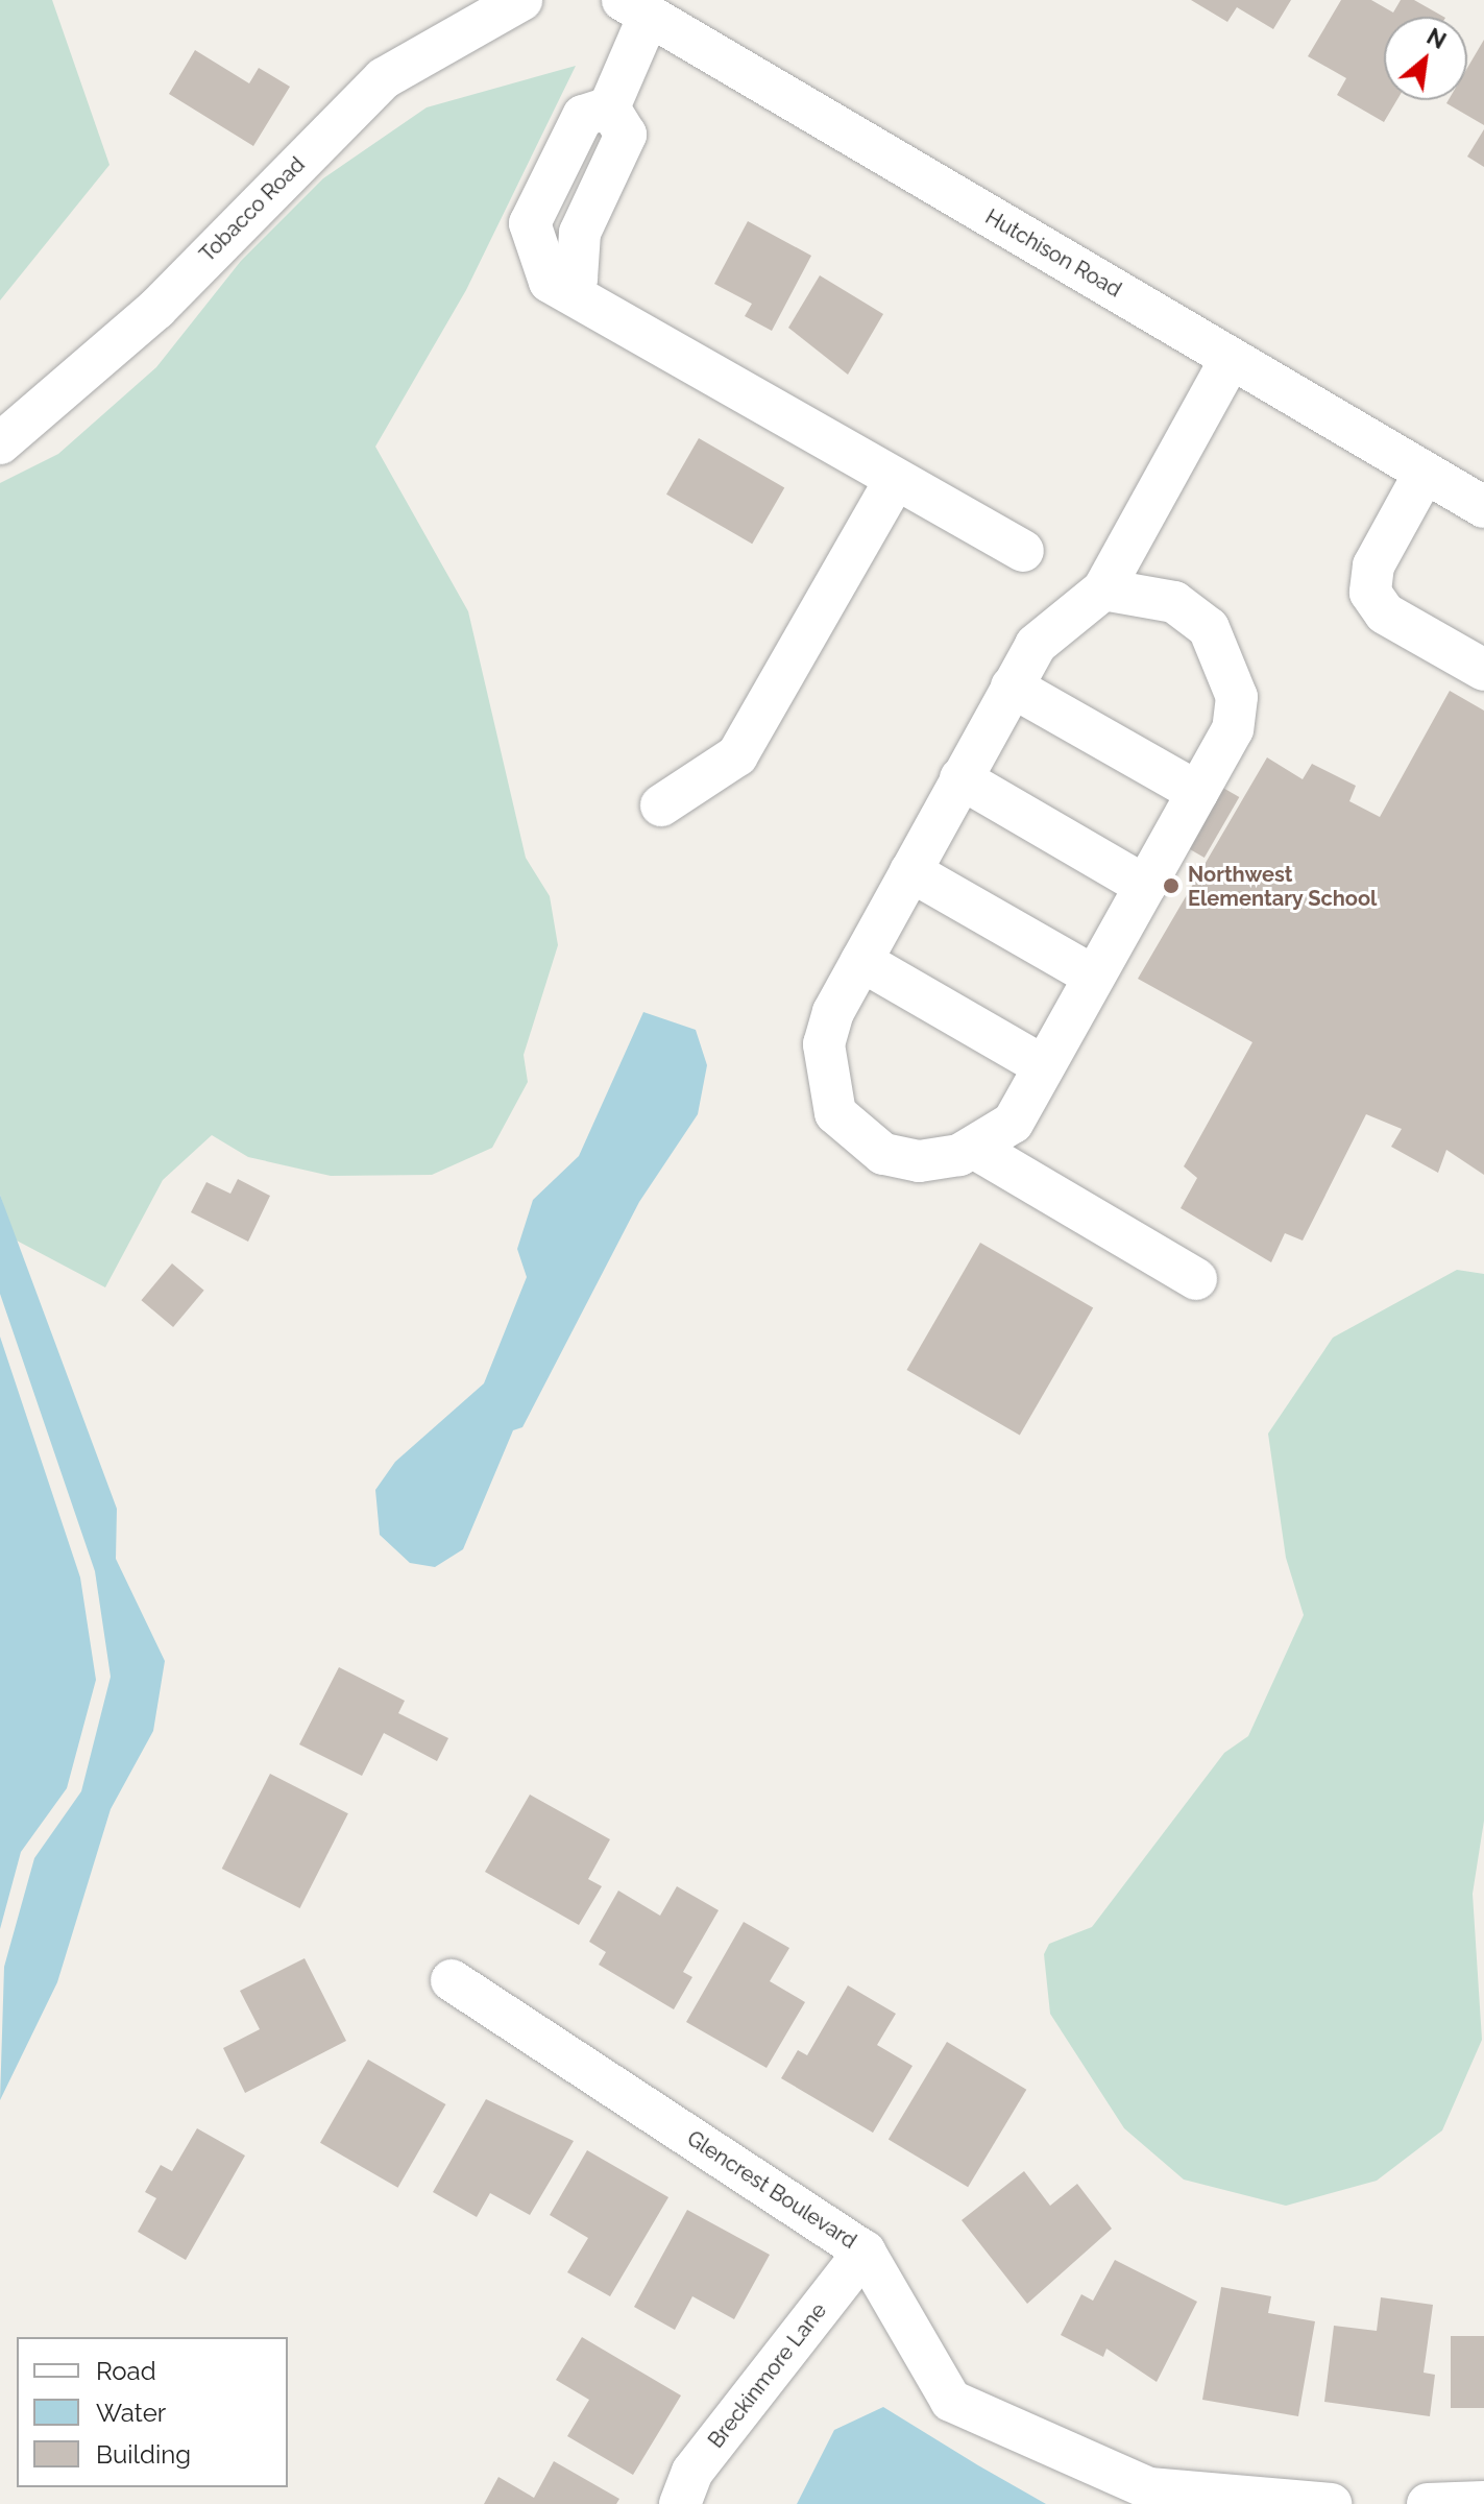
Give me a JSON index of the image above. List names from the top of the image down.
{
  "streets": {
    "street": [
      "Tobacco Road",
      "Hutchison Road",
      "Glencrest Boulevard",
      "Breckinmore Lane"
    ]
  },
  "crossings": [
    ["Glencrest Boulevard", "Breckinmore Lane"]
  ],
  "places": ["Northwest Elementary School"],
  "legend": ["Road", "Water", "Building"],
  "north": "top right"
}
